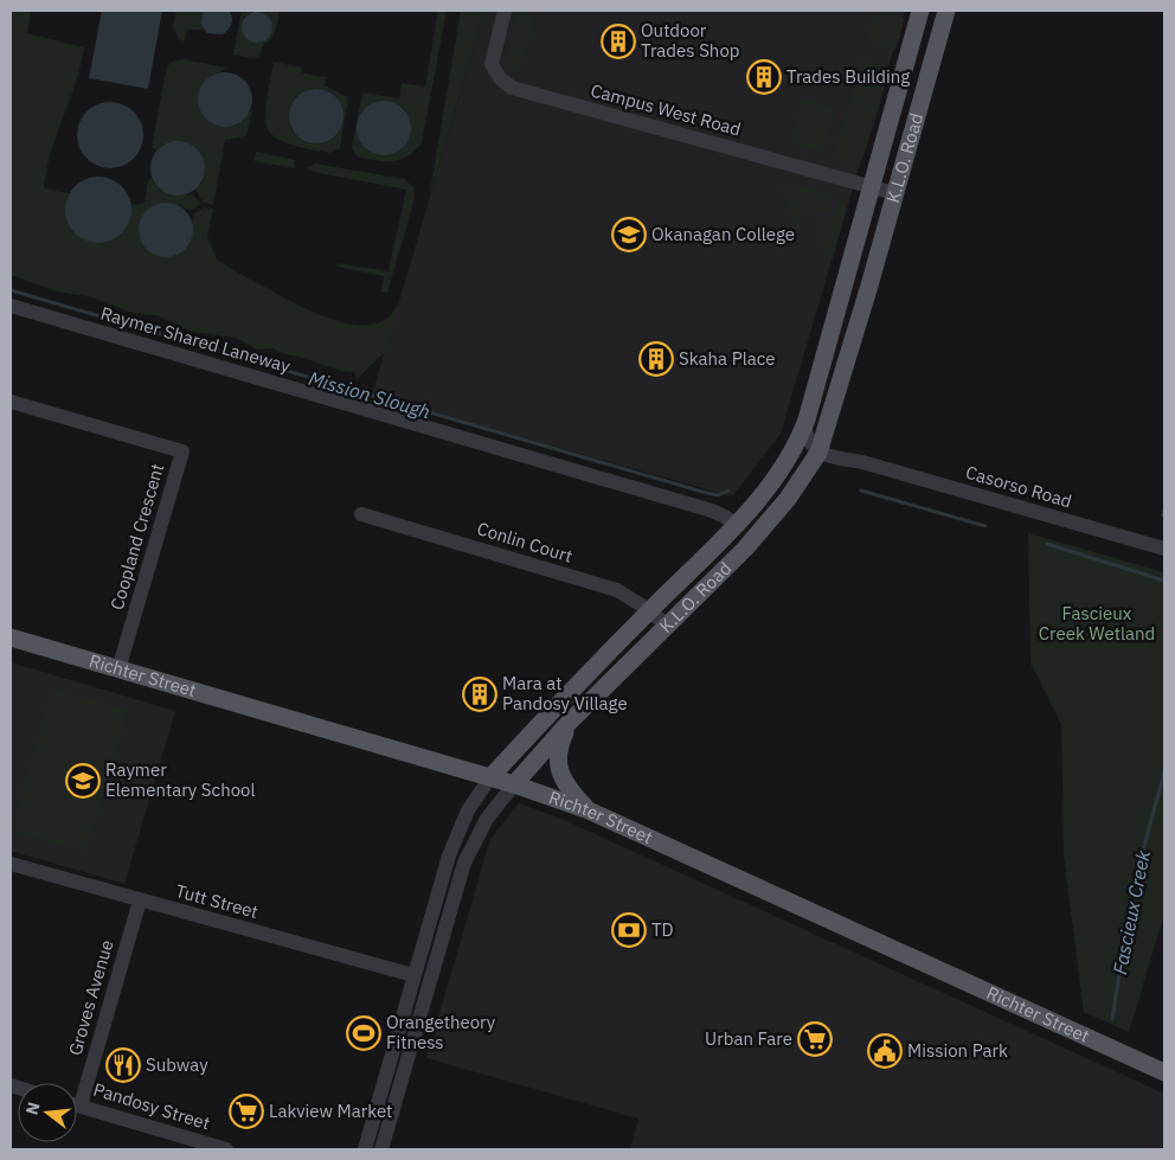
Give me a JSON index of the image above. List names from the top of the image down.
{
  "streets": {
    "main road": ["K.L.O. Road", "Richter Street"],
    "street": [
      "Campus West Road",
      "Raymer Shared Laneway",
      "Casorso Road",
      "Coopland Crescent",
      "Conlin Court",
      "Tutt Street",
      "Groves Avenue",
      "Pandosy Street"
    ]
  },
  "crossings": [
    ["Campus West Road", "K.L.O. Road"],
    ["K.L.O. Road", "Raymer Shared Laneway"],
    ["K.L.O. Road", "Casorso Road"],
    ["K.L.O. Road", "Conlin Court"],
    ["K.L.O. Road", "Richter Street"],
    ["K.L.O. Road", "Tutt Street"],
    ["Coopland Crescent", "Richter Street"],
    ["Tutt Street", "Groves Avenue"],
    ["Groves Avenue", "Pandosy Street"]
  ],
  "water": ["Mission Slough", "Fascieux Creek"],
  "parks": ["Fascieux Creek Wetland"],
  "places": {
    "building": [
      "Outdoor Trades Shop",
      "Trades Building",
      "Skaha Place",
      "Mara at Pandosy Village"
    ],
    "school or university": ["Okanagan College", "Raymer Elementary School"],
    "bank": ["TD"],
    "sports": ["Orangetheory Fitness"],
    "supermarket": ["Urban Fare", "Lakview Market"],
    "public building": ["Mission Park"],
    "restaurant": ["Subway"]
  },
  "north": "left"
}
